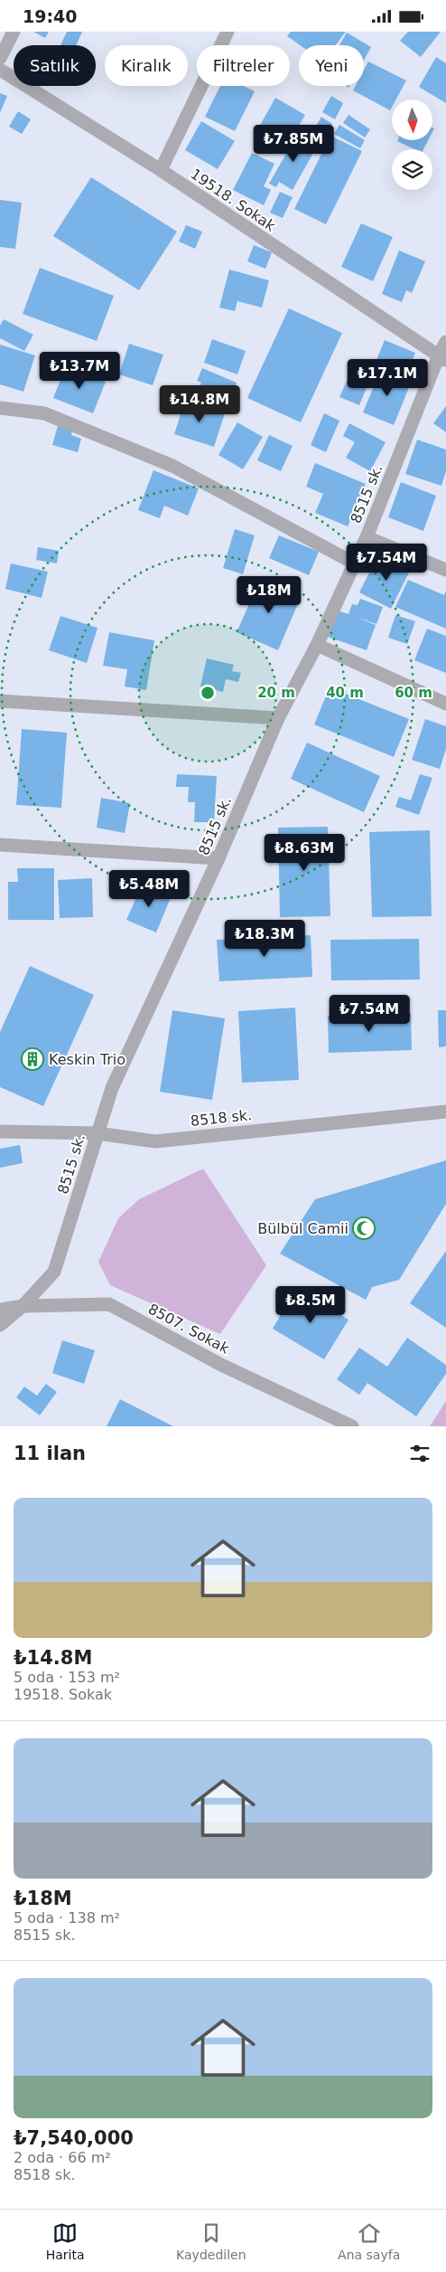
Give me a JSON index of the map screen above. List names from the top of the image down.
{
  "streets": {
    "street": [
      "19518. Sokak",
      "8515 sk.",
      "8518 sk.",
      "8507. Sokak"
    ]
  },
  "crossings": [
    ["19518. Sokak", "8515 sk."],
    ["8515 sk.", "8518 sk."],
    ["8515 sk.", "8507. Sokak"]
  ],
  "places": {
    "building": ["Keskin Trio"],
    "mosque": ["Bülbül Camii"]
  },
  "north": "bottom",
  "page": {
    "status": "19:40",
    "chip": [
      "Satılık",
      "Kiralık",
      "Filtreler",
      "Yeni"
    ],
    "price": [
      "₺7.85M",
      "₺13.7M",
      "₺17.1M",
      "₺14.8M",
      "₺7.54M",
      "₺18M",
      "₺8.63M",
      "₺5.48M",
      "₺18.3M",
      "₺7.54M",
      "₺8.5M"
    ],
    "heading": "11 ilan",
    "list": [
      {
        "name": "₺14.8M",
        "note": "5 oda · 153 m² · 19518. Sokak"
      },
      {
        "name": "₺18M",
        "note": "5 oda · 138 m² · 8515 sk."
      },
      {
        "name": "₺7,540,000",
        "note": "2 oda · 66 m² · 8518 sk."
      }
    ],
    "tabs": ["Harita", "Kaydedilen", "Ana sayfa"]
  },
  "rings": ["20 m", "40 m", "60 m"]
}
